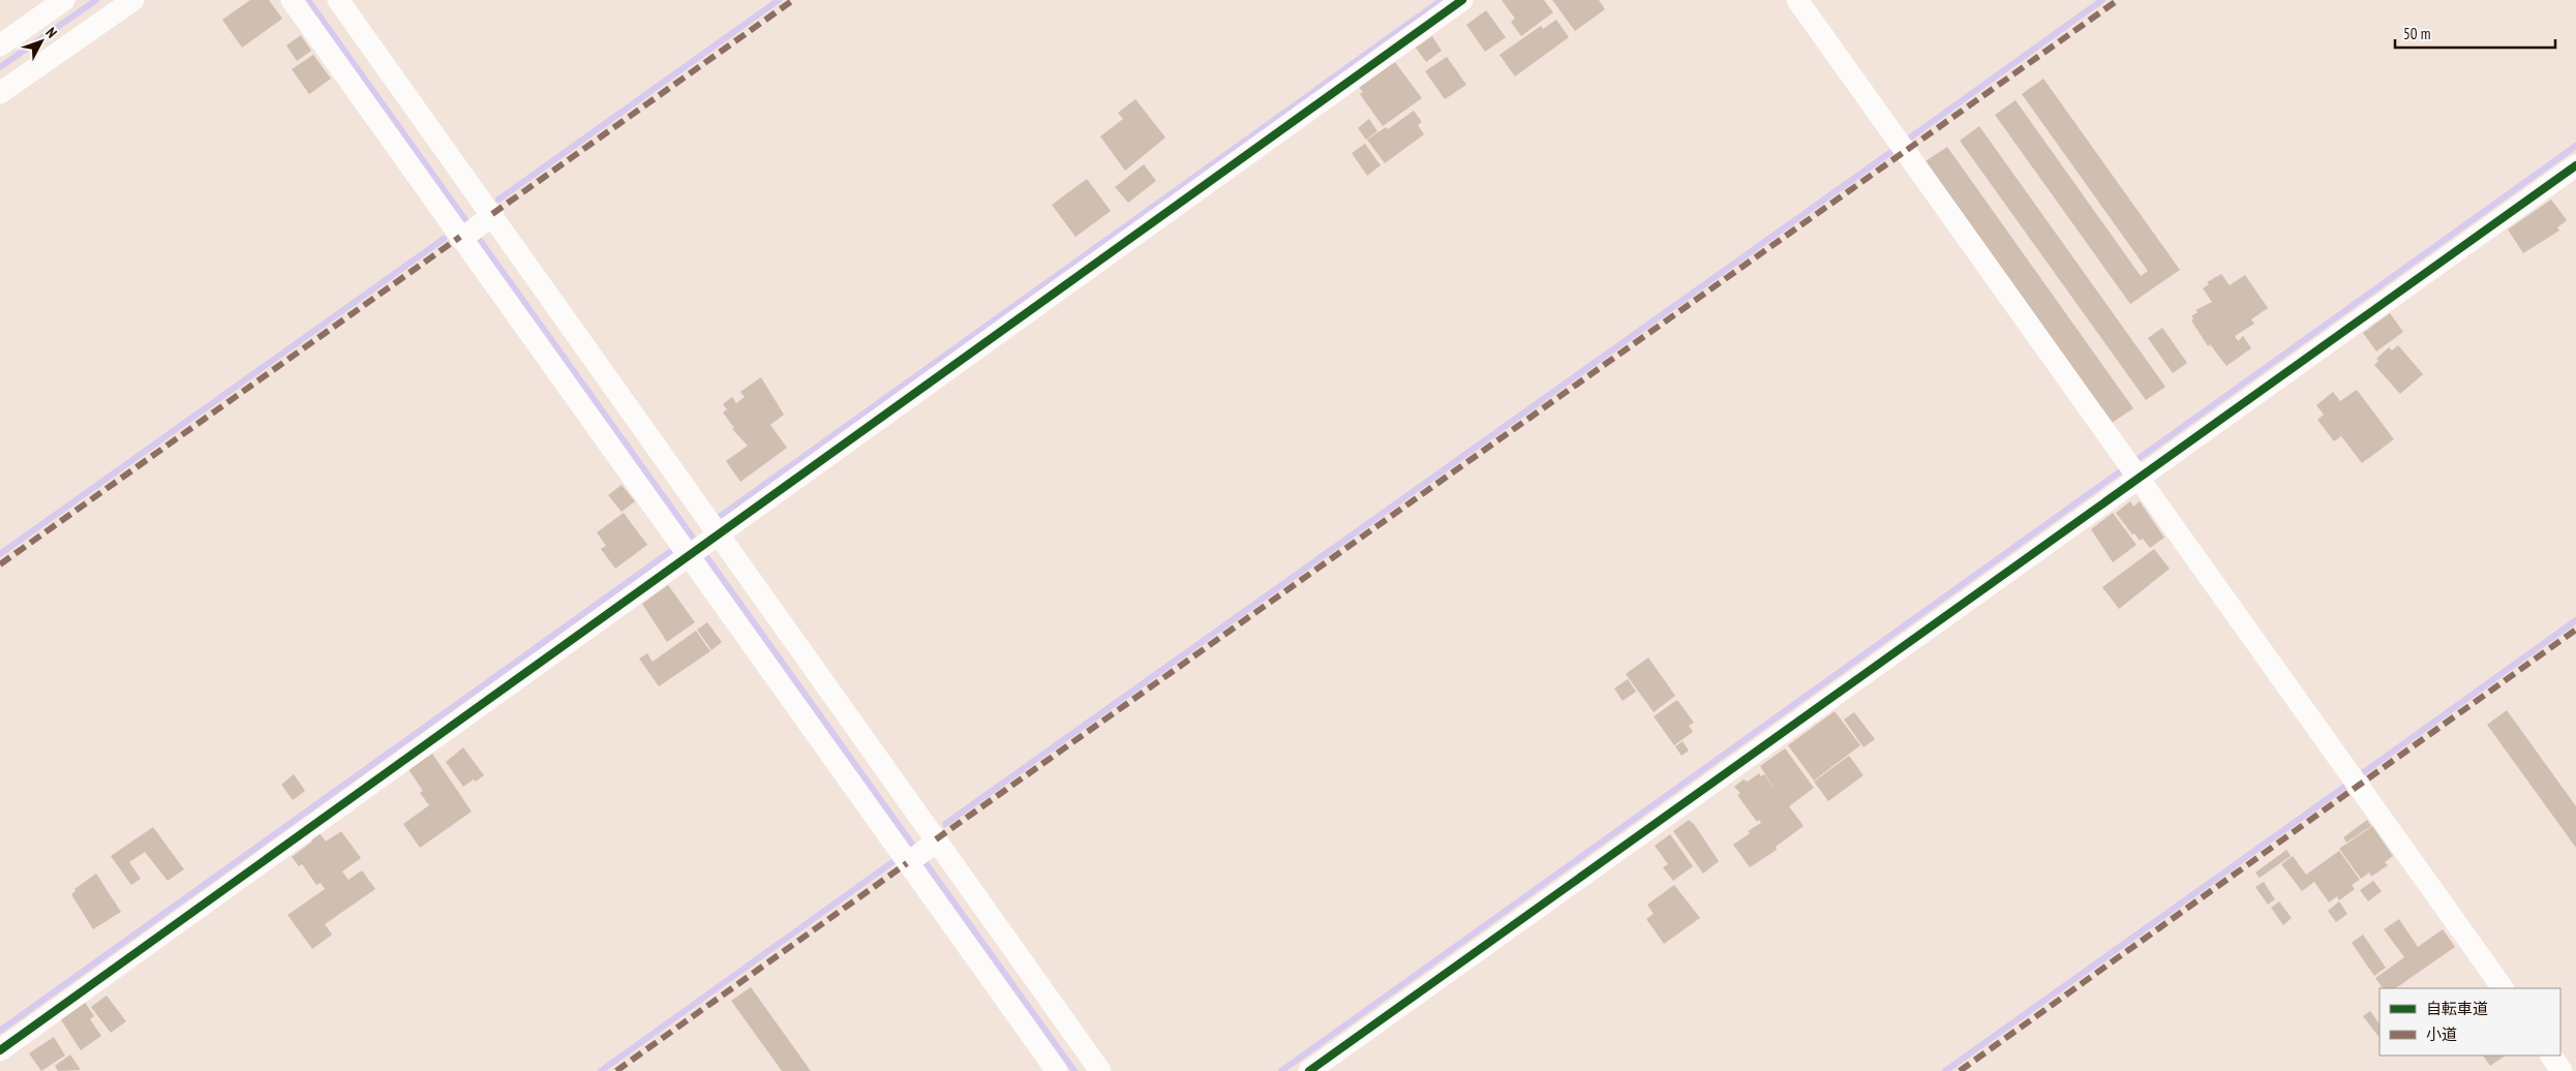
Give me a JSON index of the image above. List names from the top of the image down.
{
  "legend": ["自転車道", "小道"],
  "scale_bar": "50 m",
  "north": "top right"
}
